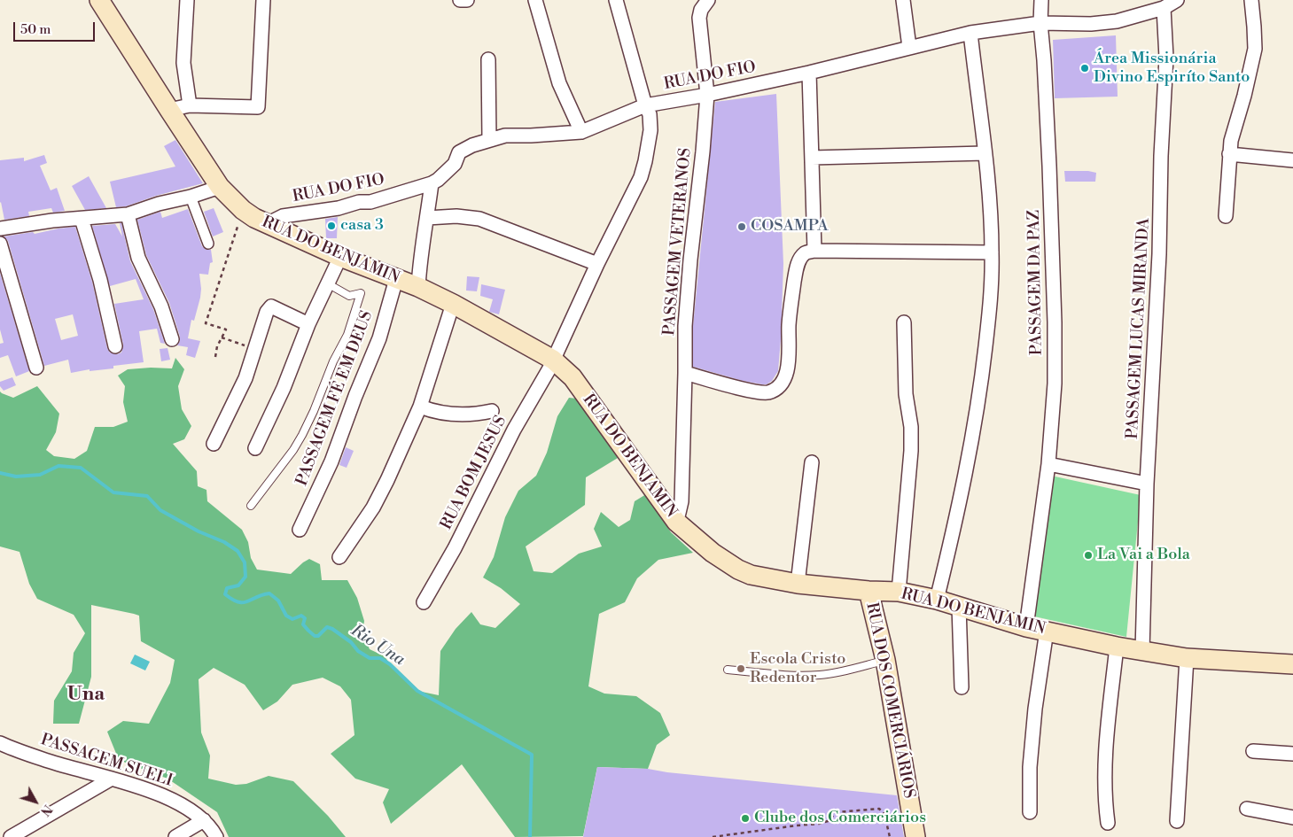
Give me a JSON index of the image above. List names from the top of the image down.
{
  "streets": {
    "main road": ["RUA DO BENJAMIN", "RUA DOS COMERCIÁRIOS"],
    "street": [
      "RUA DO FIO",
      "PASSAGEM VETERANOS",
      "PASSAGEM DA PAZ",
      "PASSAGEM LUCAS MIRANDA",
      "PASSAGEM FÉ EM DEUS",
      "RUA BOM JESUS",
      "PASSAGEM SUELI"
    ]
  },
  "crossings": [
    ["RUA DO FIO", "PASSAGEM VETERANOS"],
    ["RUA DO FIO", "RUA DO BENJAMIN"],
    ["RUA DO FIO", "PASSAGEM DA PAZ"],
    ["RUA DO FIO", "PASSAGEM LUCAS MIRANDA"],
    ["RUA DO FIO", "RUA BOM JESUS"],
    ["PASSAGEM VETERANOS", "RUA DO BENJAMIN"],
    ["RUA DO BENJAMIN", "PASSAGEM DA PAZ"],
    ["RUA DO BENJAMIN", "PASSAGEM LUCAS MIRANDA"],
    ["RUA DO BENJAMIN", "PASSAGEM FÉ EM DEUS"],
    ["RUA DO BENJAMIN", "RUA BOM JESUS"],
    ["RUA DO BENJAMIN", "RUA DOS COMERCIÁRIOS"]
  ],
  "districts": ["Una"],
  "water": ["Rio Una"],
  "places": [
    "Área Missionária Divino Espiríto Santo",
    "casa 3",
    "COSAMPA",
    "La Vai a Bola",
    "Escola Cristo Redentor",
    "Clube dos Comerciários"
  ],
  "scale_bar": "50 m",
  "north": "bottom right"
}
